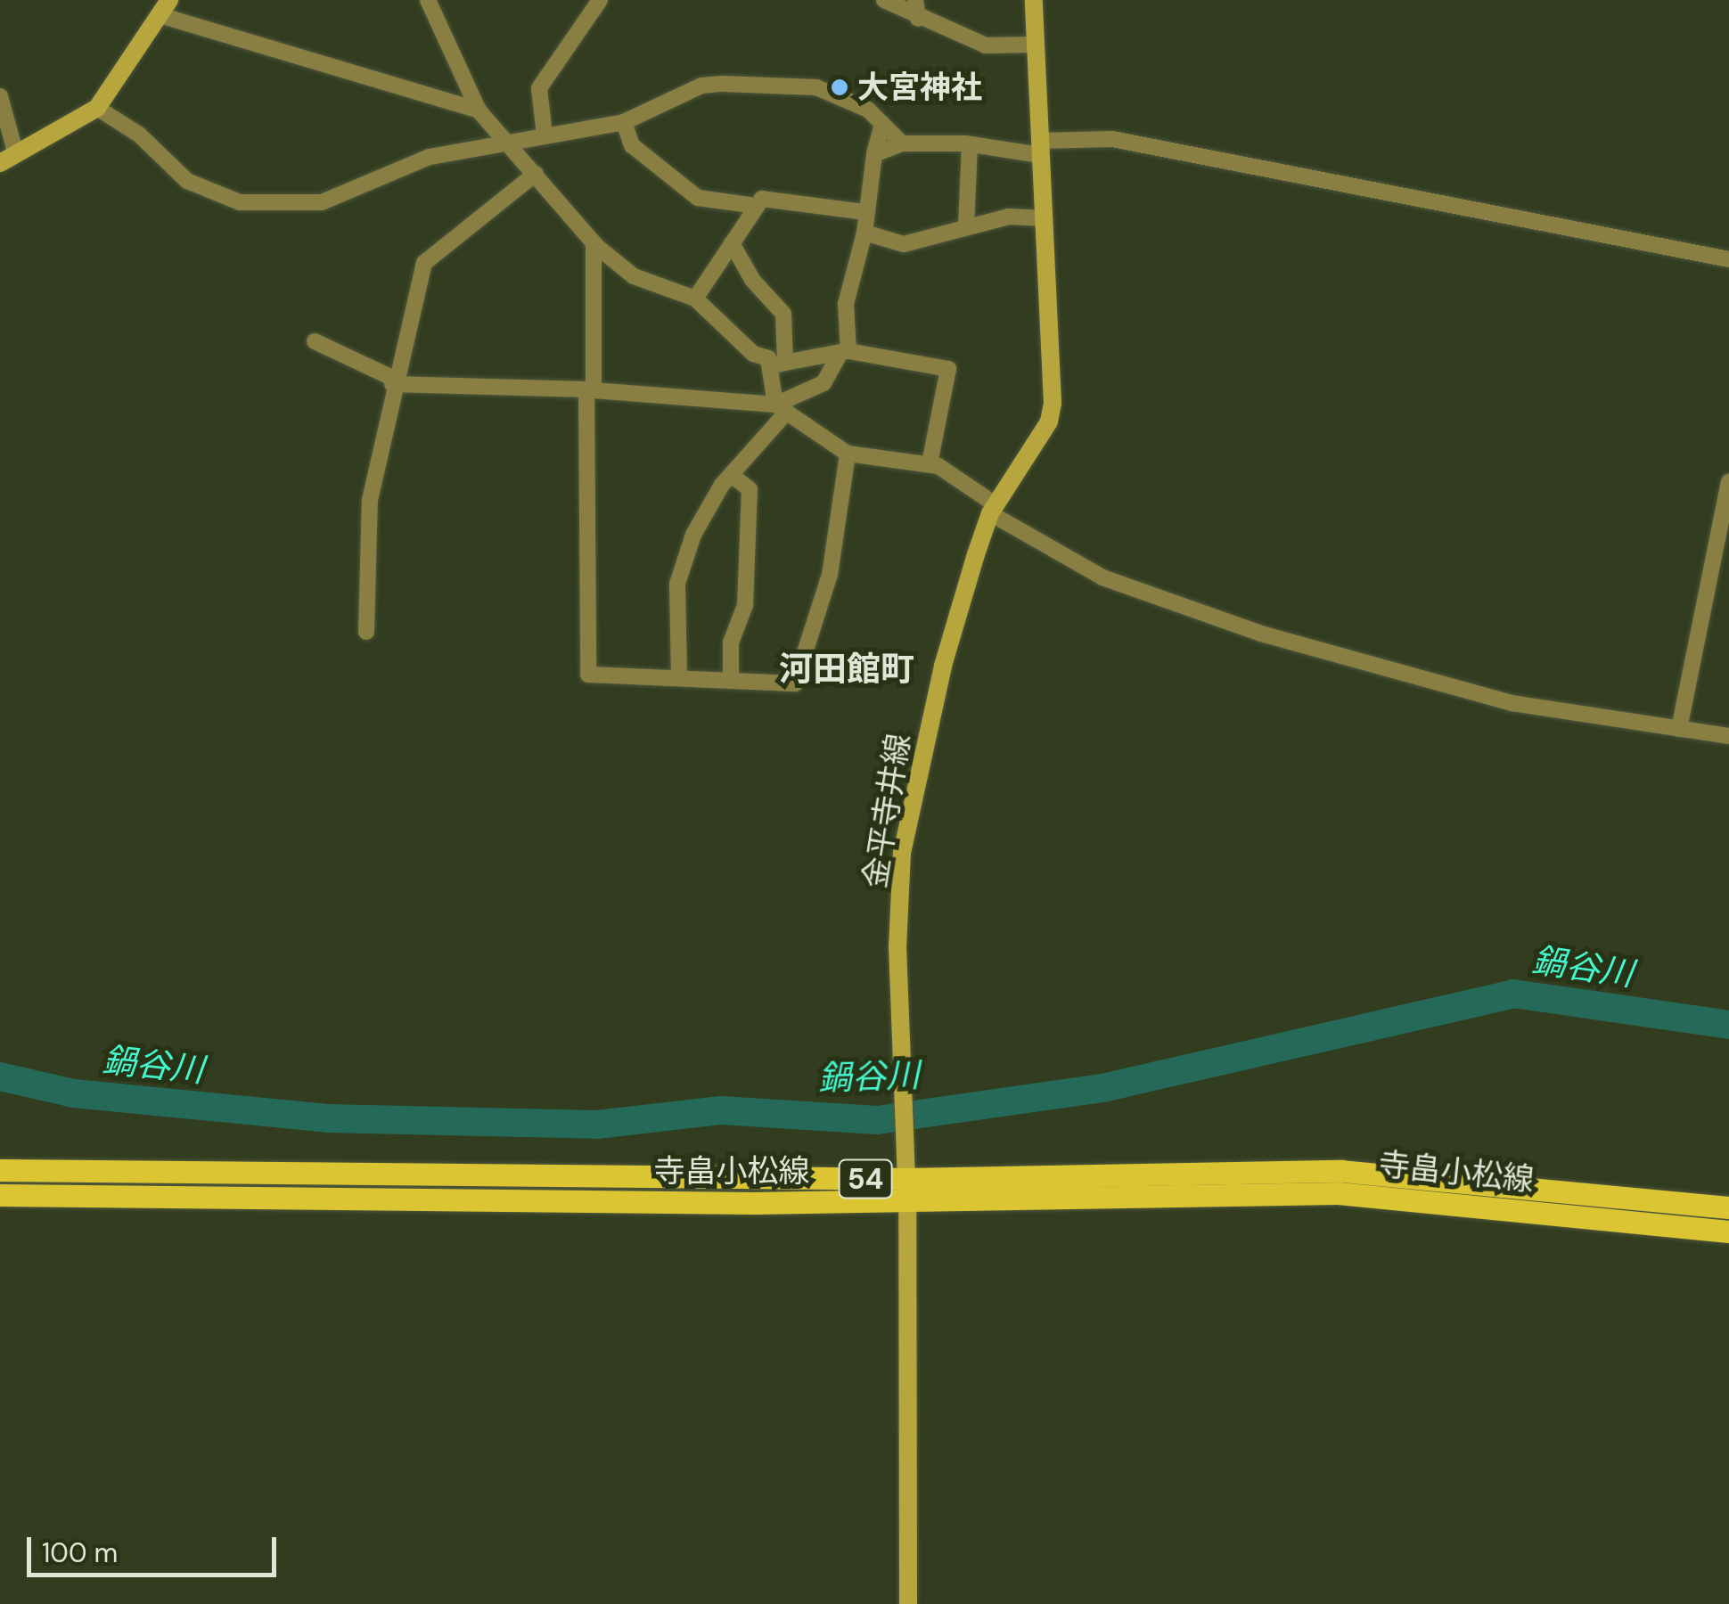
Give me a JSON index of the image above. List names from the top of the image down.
{
  "streets": {
    "main road": ["金平寺井線", "寺畠小松線", "54"]
  },
  "crossings": [
    ["金平寺井線", "寺畠小松線"]
  ],
  "districts": ["河田館町"],
  "water": ["鍋谷川"],
  "places": ["大宮神社"],
  "scale_bar": "100 m"
}
